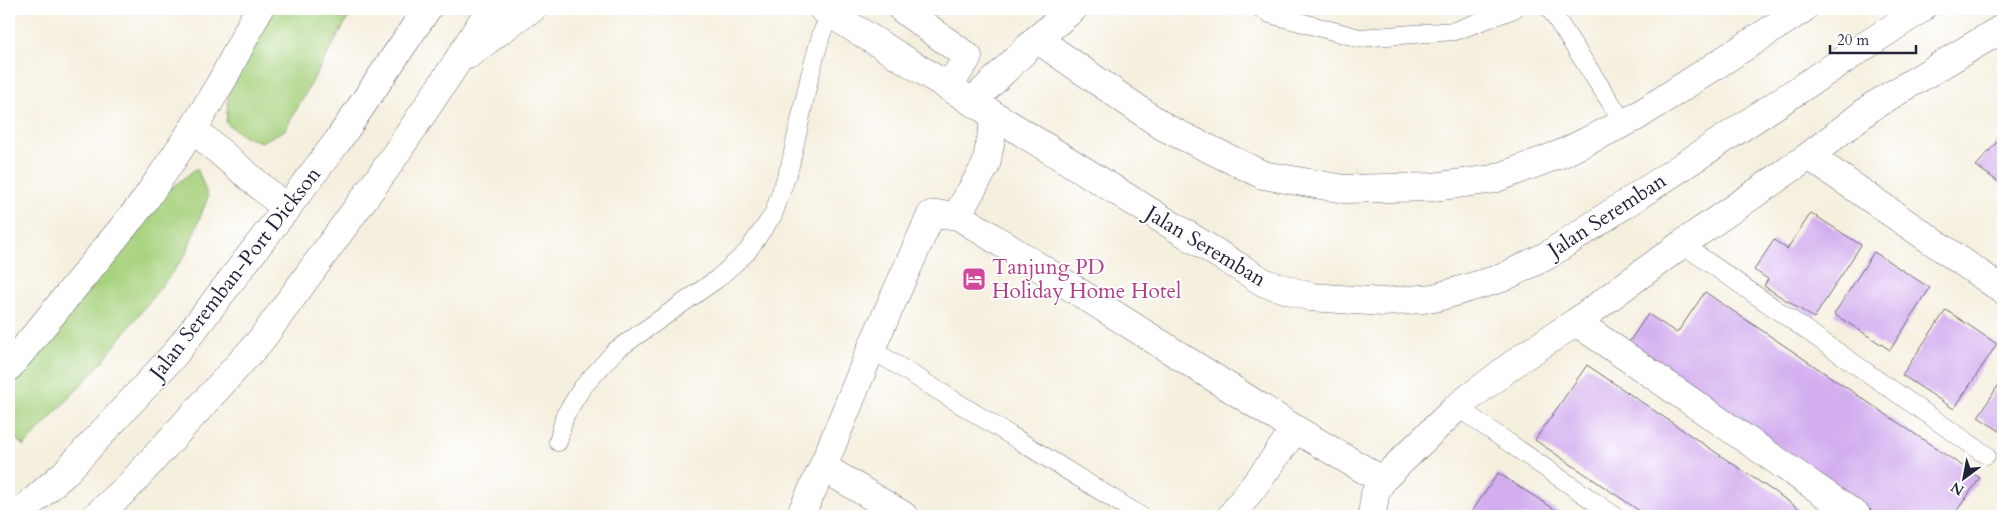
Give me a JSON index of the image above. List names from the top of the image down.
{
  "streets": {
    "main road": ["Jalan Seremban", "Jalan Seremban-Port Dickson"]
  },
  "places": {
    "hotel": ["Tanjung PD Holiday Home Hotel"]
  },
  "scale_bar": "20 m",
  "north": "bottom left"
}
